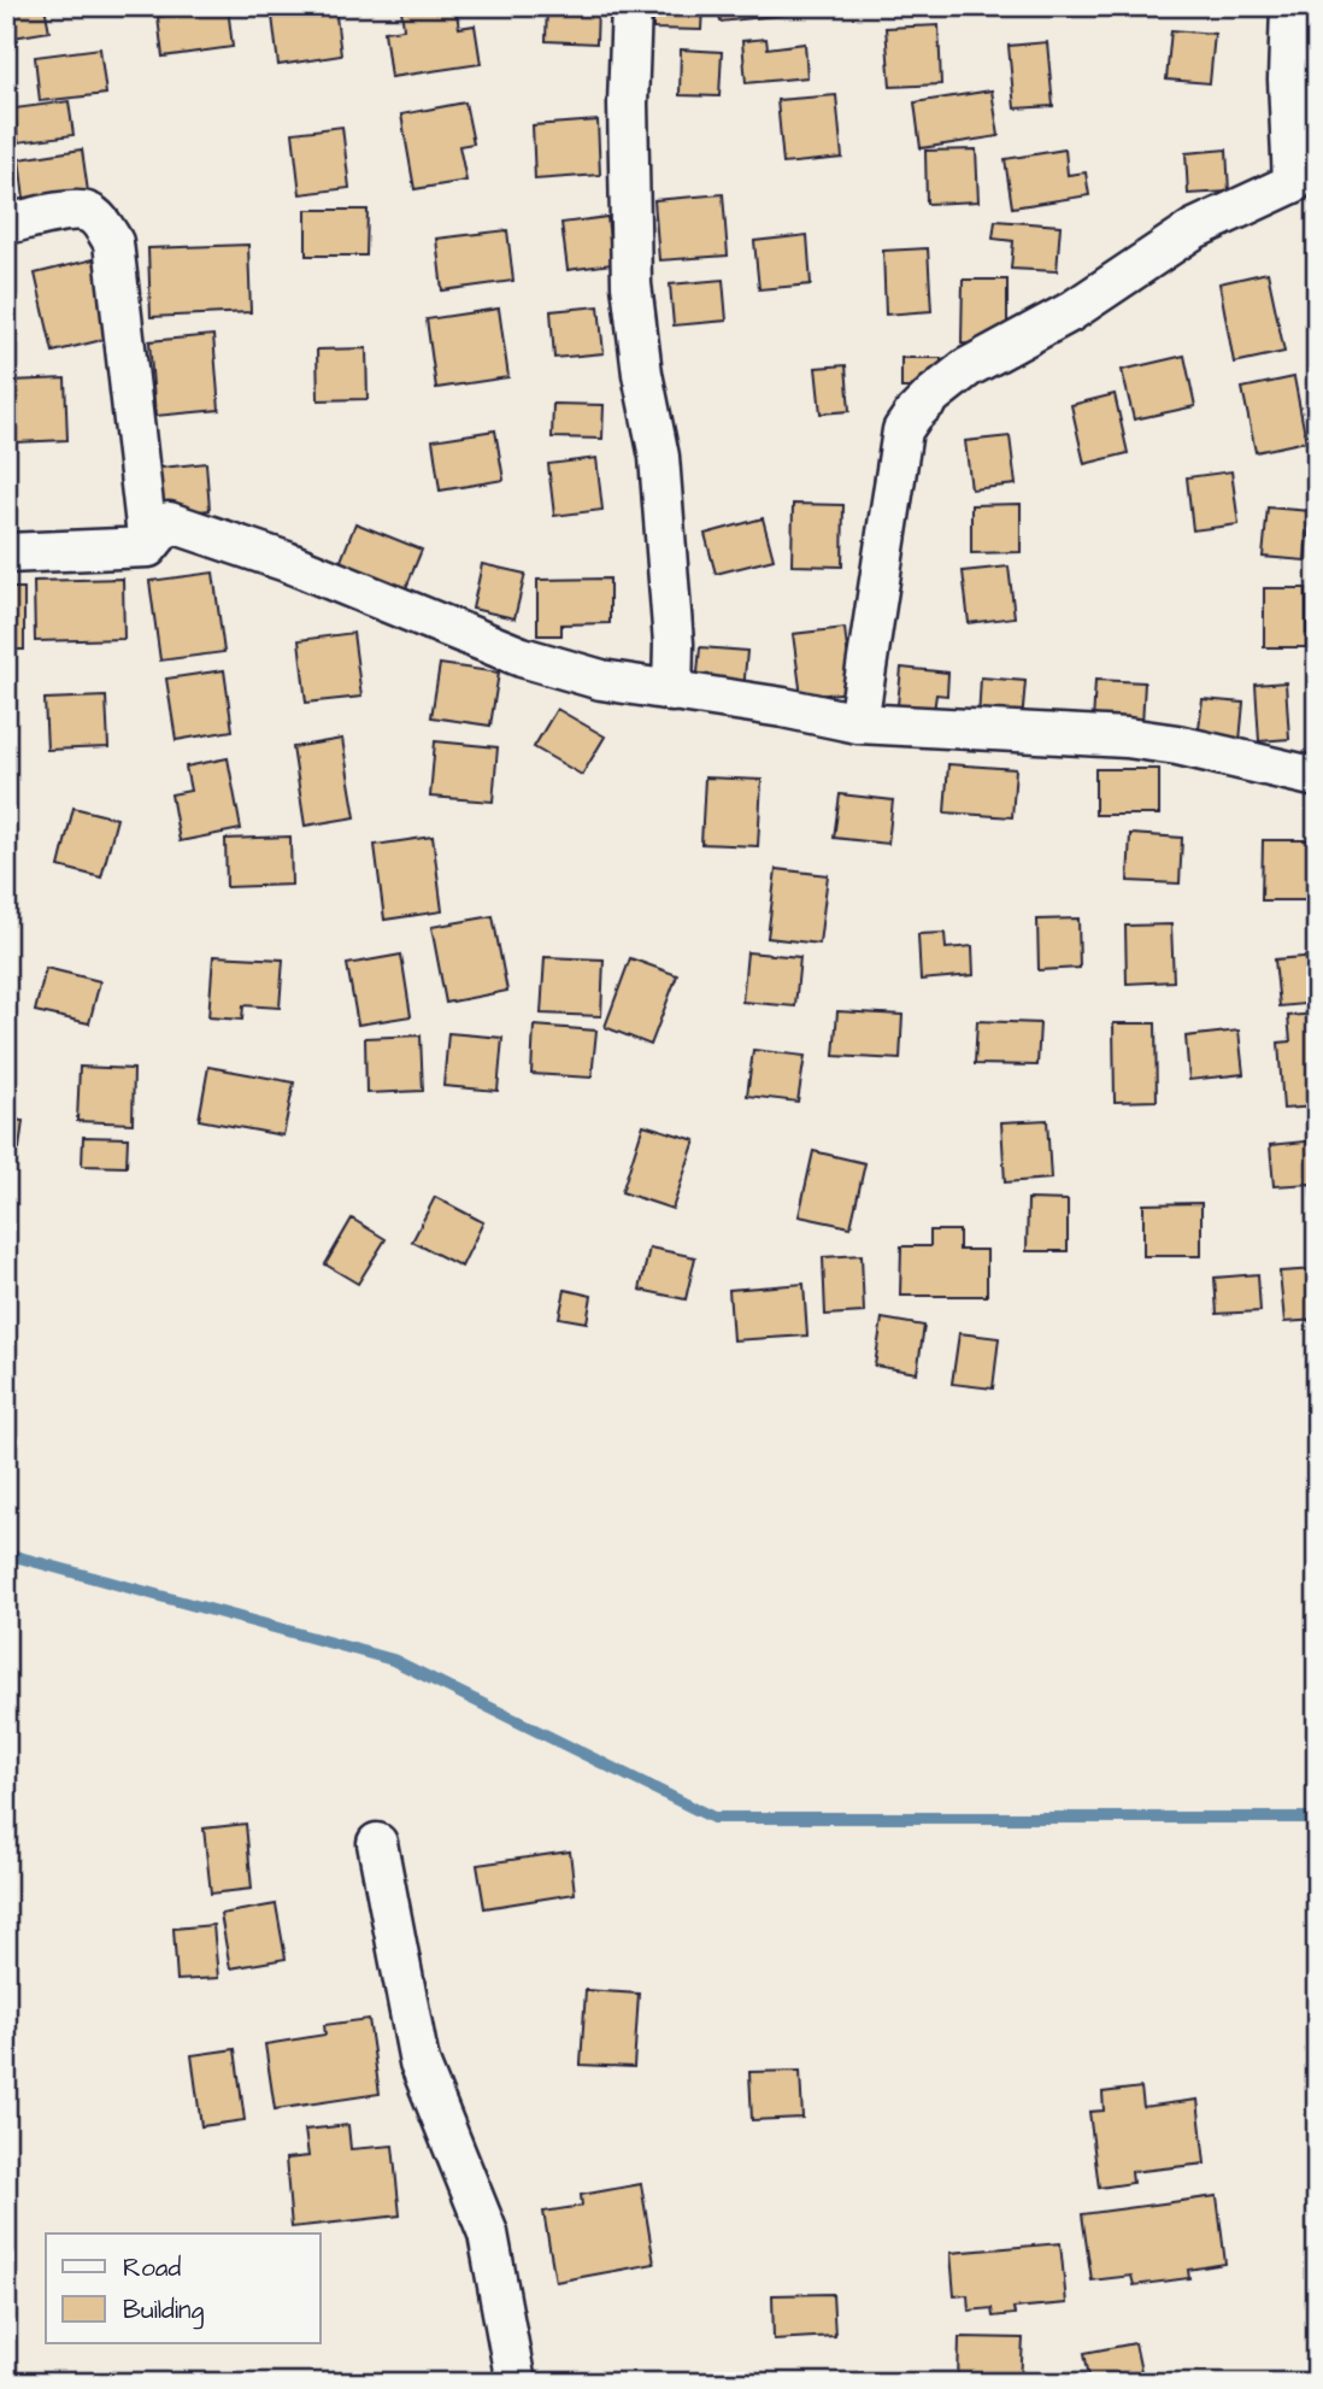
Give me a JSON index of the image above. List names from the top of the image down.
{
  "legend": ["Road", "Building"]
}
